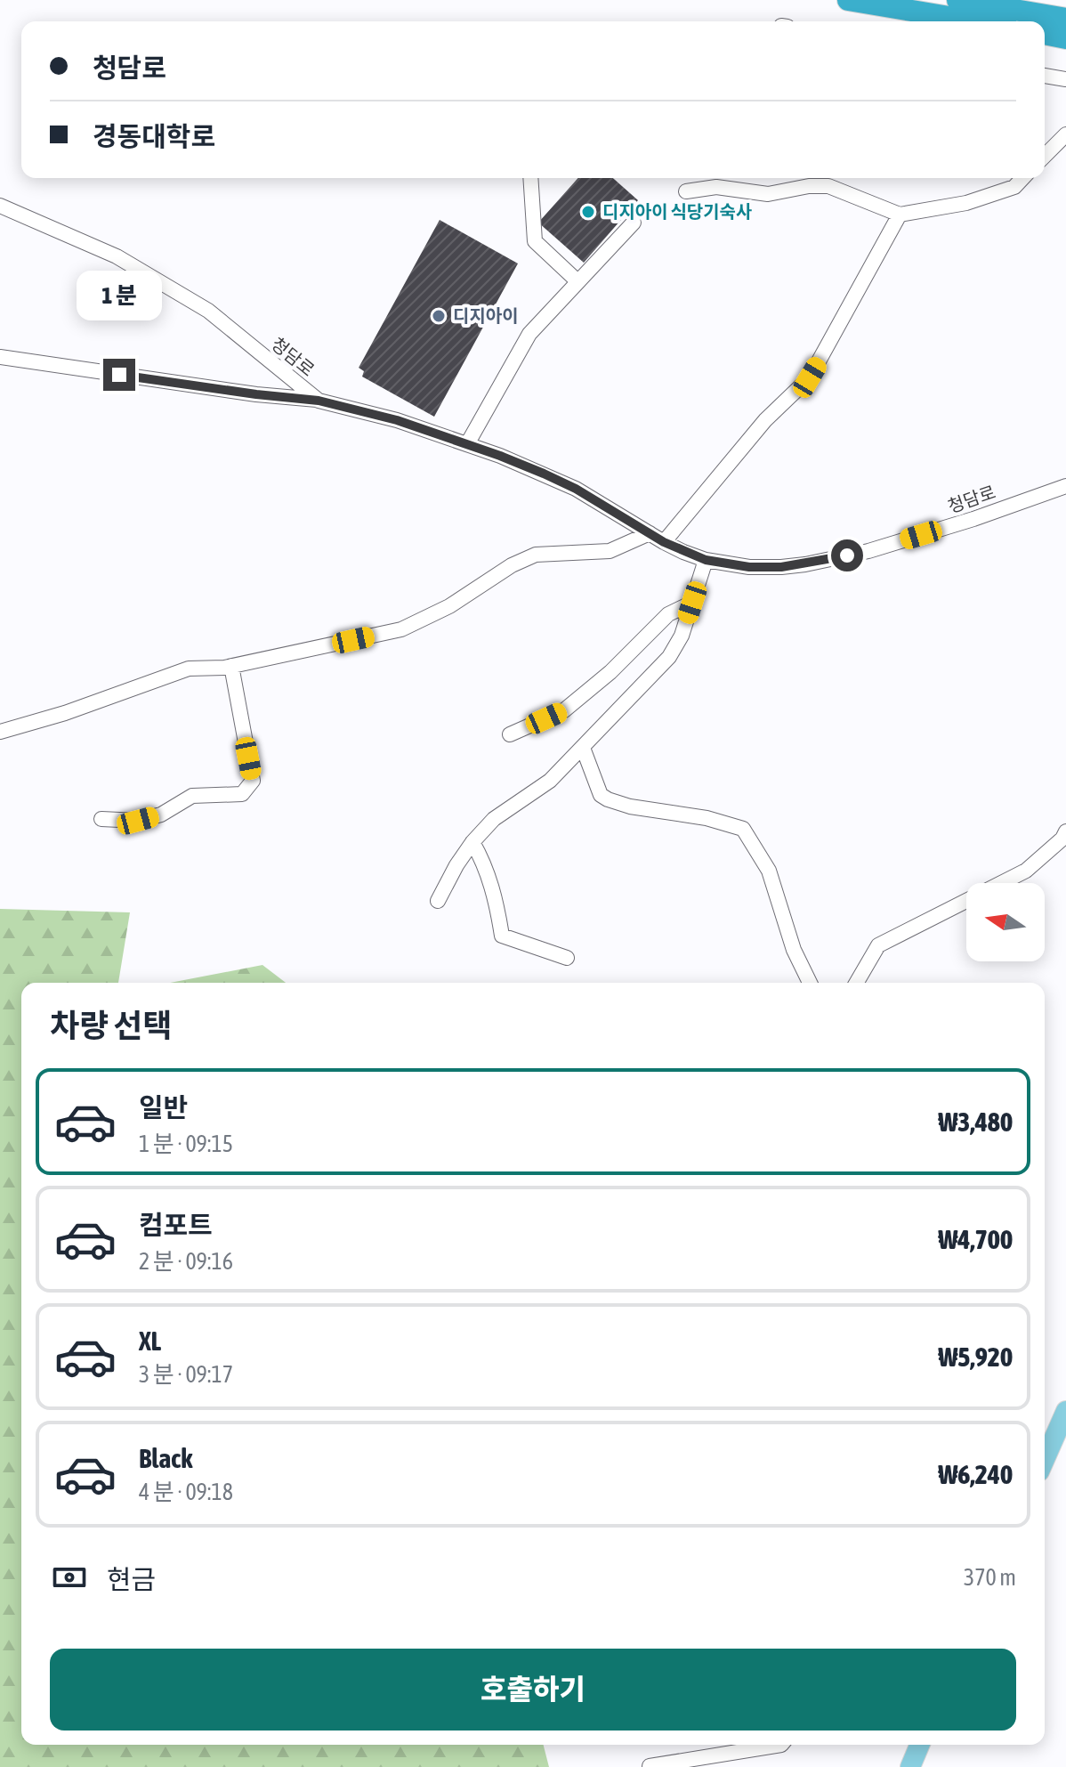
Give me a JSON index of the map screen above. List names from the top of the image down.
{
  "streets": {
    "street": ["청담로"]
  },
  "places": ["디지아이 식당기숙사", "디지아이"],
  "north": "left",
  "page": {
    "banner": ["청담로", "경동대학로"],
    "bubble": "1 분",
    "heading": "차량 선택",
    "list": [
      {
        "name": "일반",
        "note": "1 분 · 09:15",
        "value": "₩3,480"
      },
      {
        "name": "컴포트",
        "note": "2 분 · 09:16",
        "value": "₩4,700"
      },
      {
        "name": "XL",
        "note": "3 분 · 09:17",
        "value": "₩5,920"
      },
      {
        "name": "Black",
        "note": "4 분 · 09:18",
        "value": "₩6,240"
      }
    ],
    "pay": ["현금", "370 m"],
    "buttons": "호출하기"
  }
}
